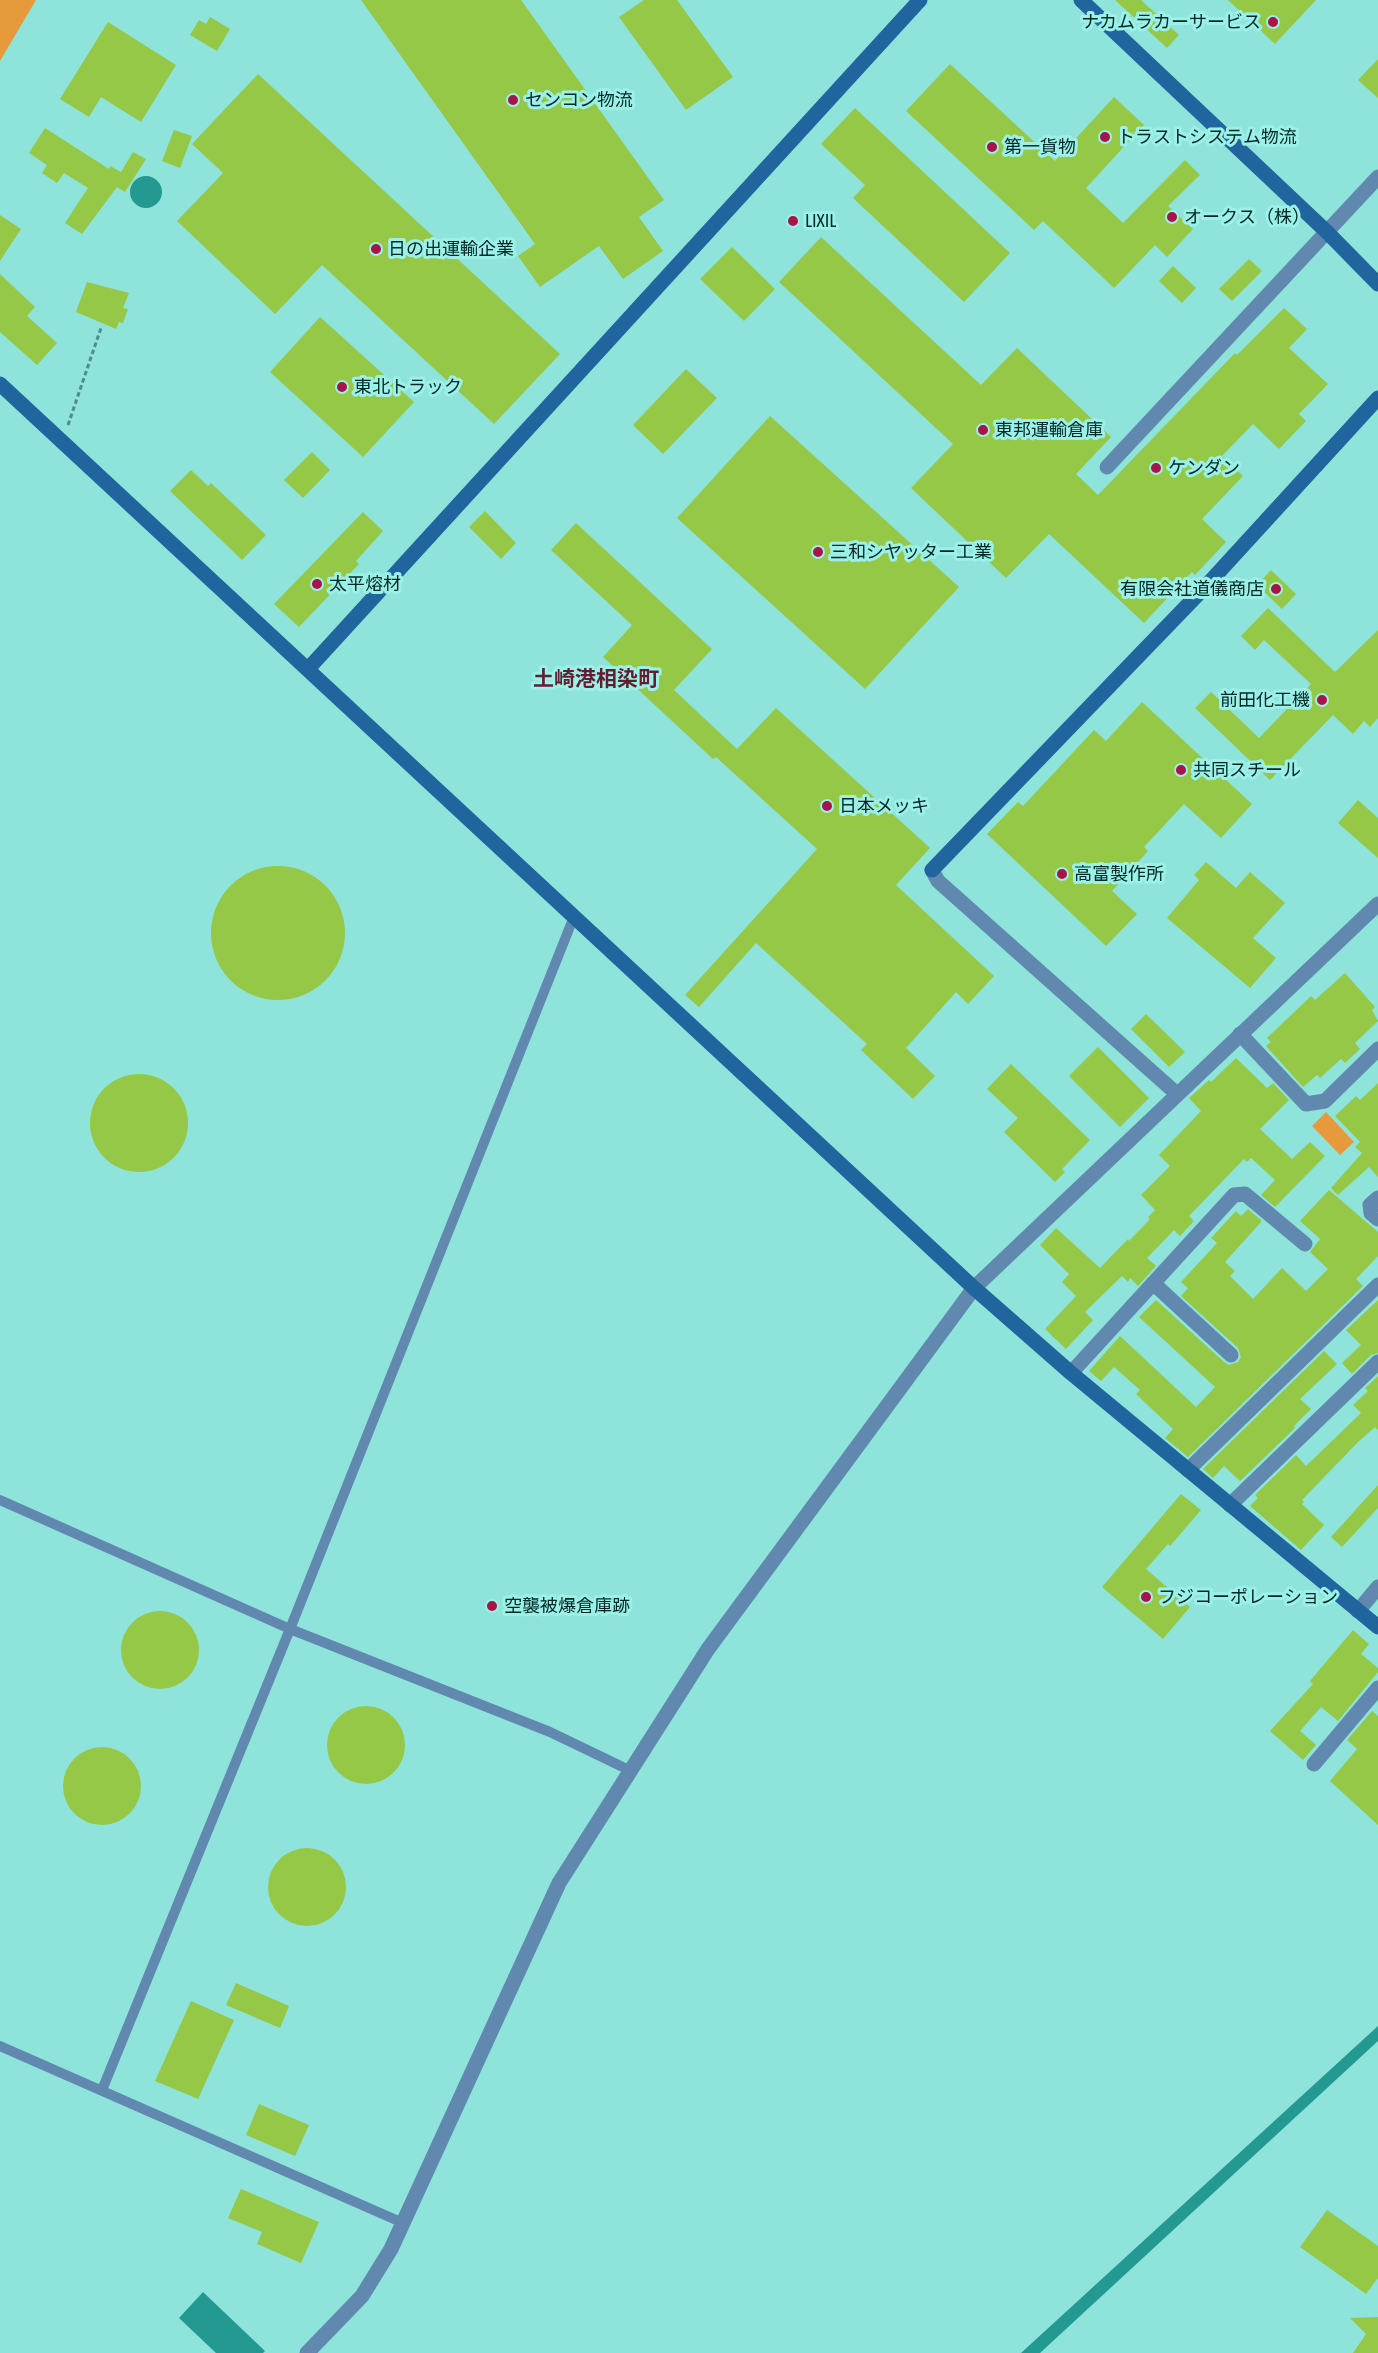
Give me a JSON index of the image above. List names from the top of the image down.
{
  "districts": ["土崎港相染町"],
  "places": [
    "ナカムラカーサービス",
    "センコン物流",
    "トラストシステム物流",
    "第一貨物",
    "オークス（株）",
    "LIXIL",
    "日の出運輸企業",
    "東北トラック",
    "東邦運輸倉庫",
    "ケンダン",
    "三和シヤッター工業",
    "太平熔材",
    "有限会社道儀商店",
    "前田化工機",
    "共同スチール",
    "日本メッキ",
    "高富製作所",
    "フジコーポレーション",
    "空襲被爆倉庫跡"
  ]
}
